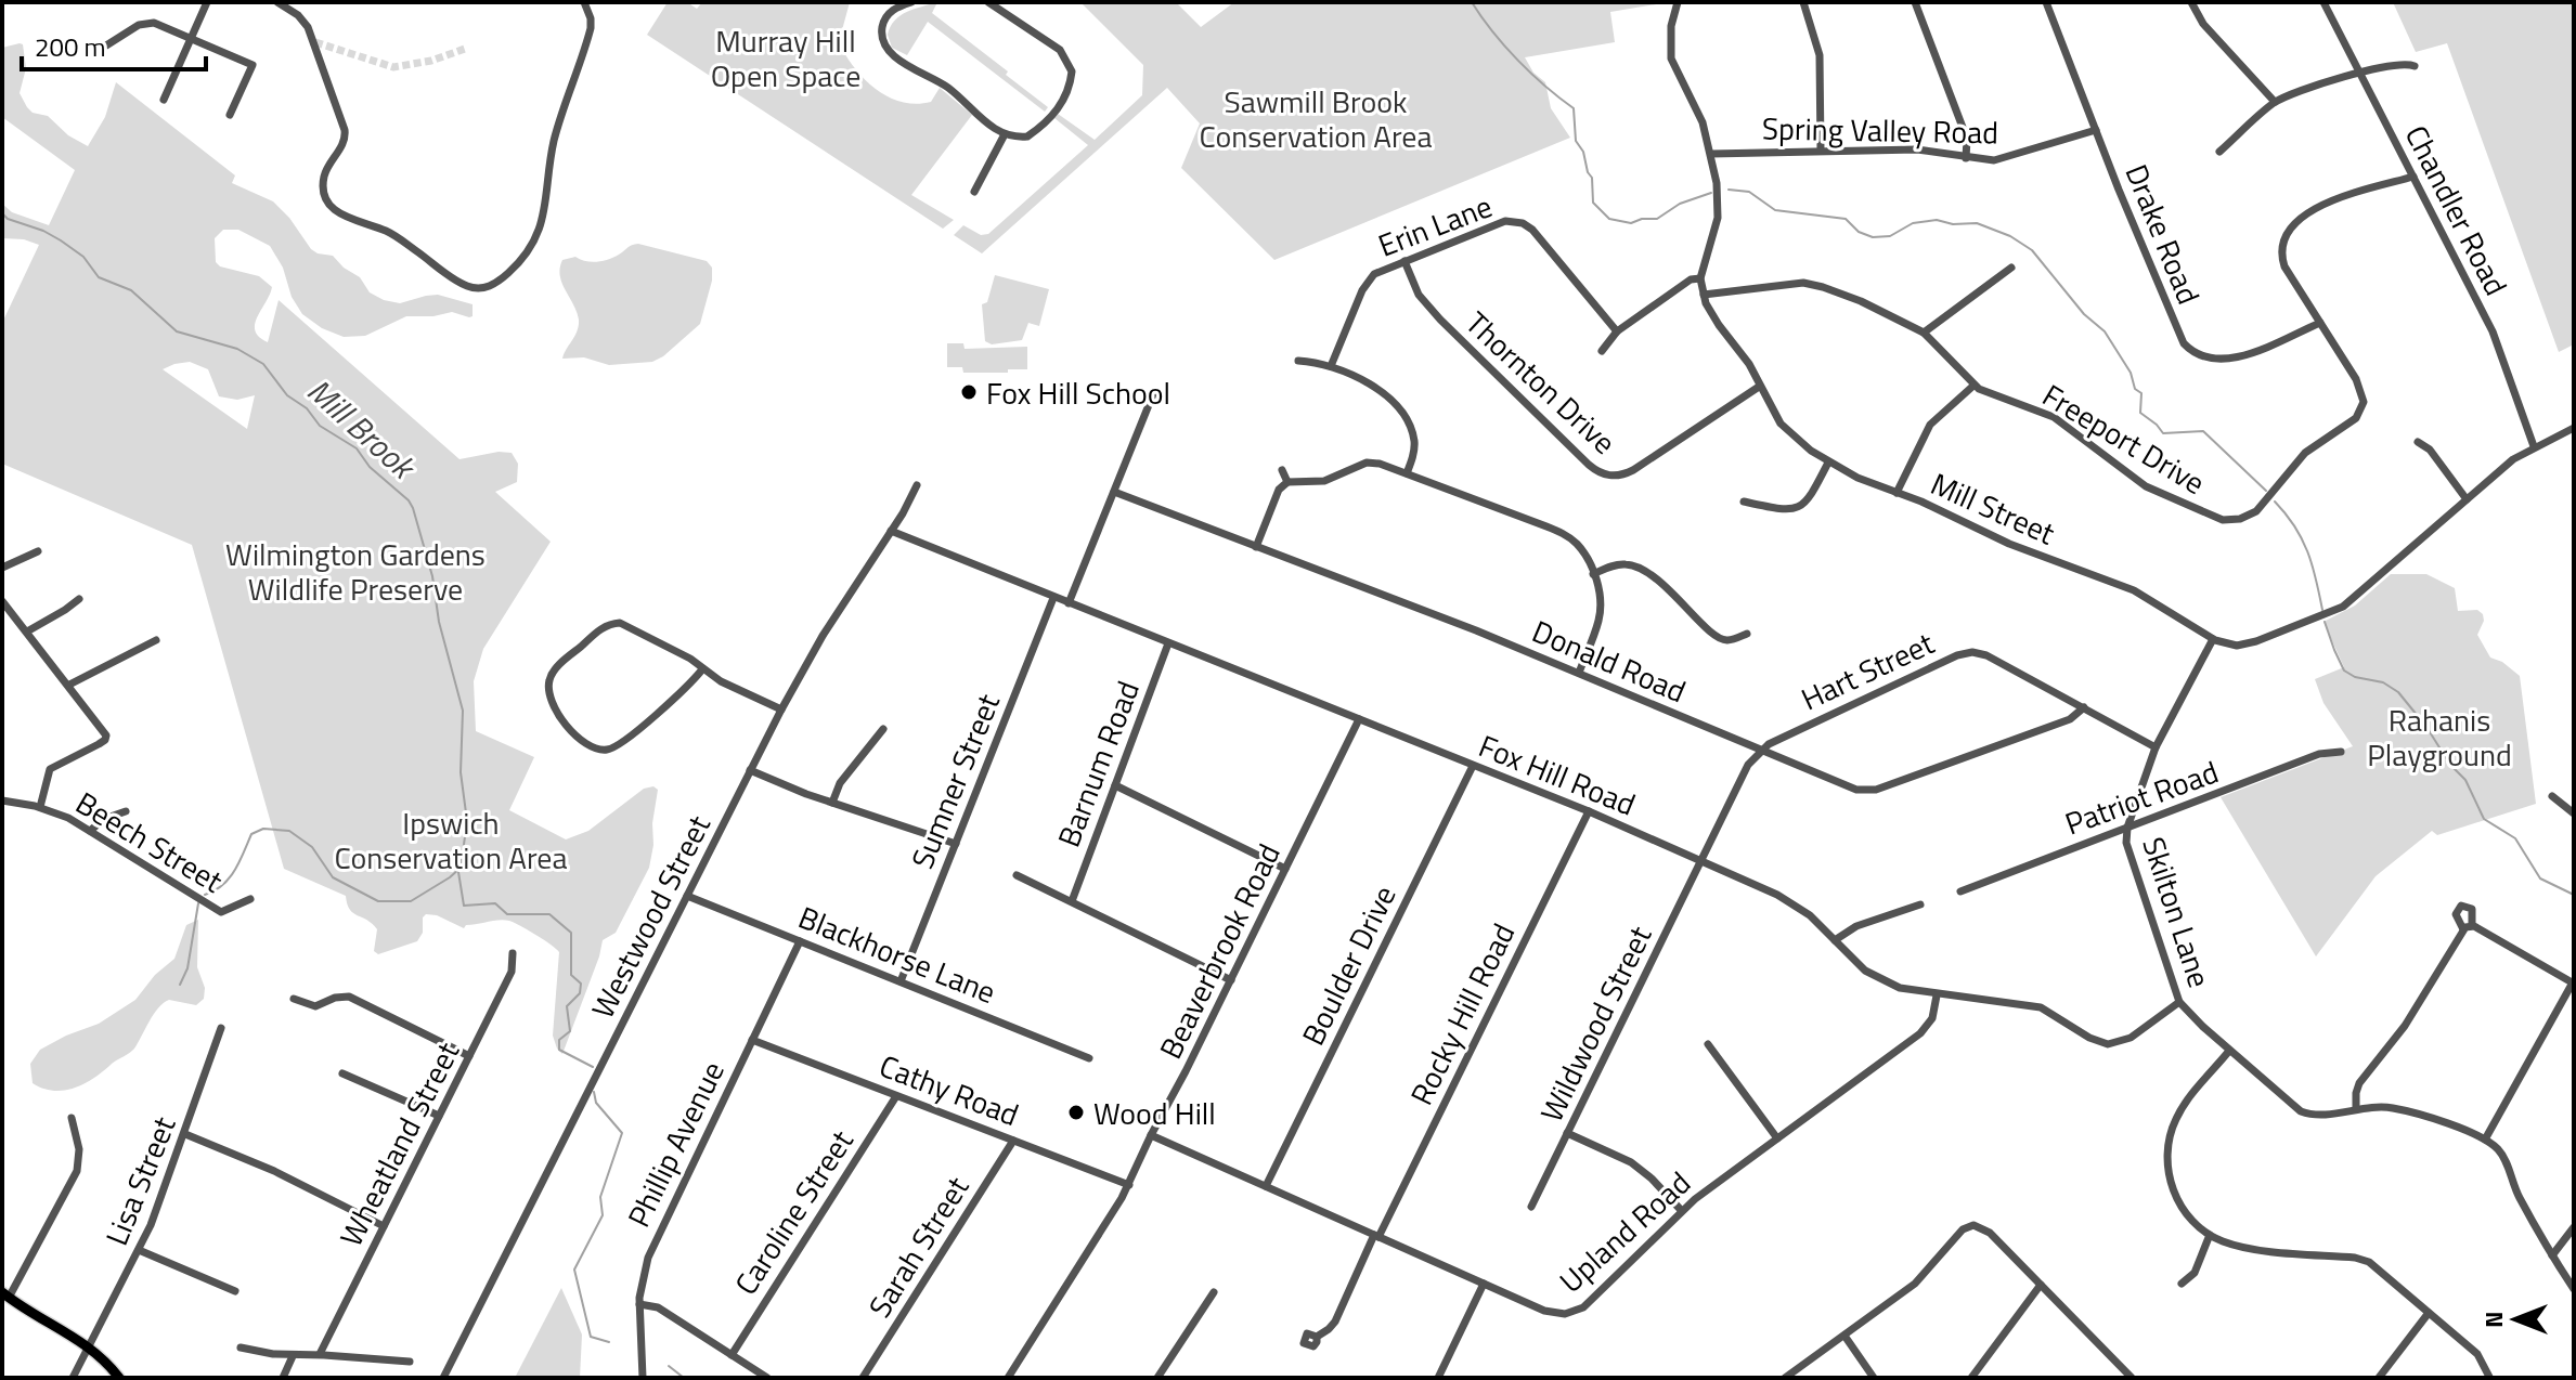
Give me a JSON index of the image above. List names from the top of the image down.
{
  "streets": {
    "street": [
      "Spring Valley Road",
      "Chandler Road",
      "Erin Lane",
      "Drake Road",
      "Thornton Drive",
      "Freeport Drive",
      "Mill Street",
      "Donald Road",
      "Hart Street",
      "Barnum Road",
      "Fox Hill Road",
      "Sumner Street",
      "Patriot Road",
      "Beech Street",
      "Skilton Lane",
      "Westwood Street",
      "Beaverbrook Road",
      "Blackhorse Lane",
      "Boulder Drive",
      "Rocky Hill Road",
      "Wildwood Street",
      "Cathy Road",
      "Wheatland Street",
      "Phillip Avenue",
      "Lisa Street",
      "Caroline Street",
      "Upland Road",
      "Sarah Street"
    ]
  },
  "crossings": [
    ["Spring Valley Road", "Drake Road"],
    ["Spring Valley Road", "Mill Street"],
    ["Erin Lane", "Thornton Drive"],
    ["Drake Road", "Freeport Drive"],
    ["Thornton Drive", "Mill Street"],
    ["Freeport Drive", "Mill Street"],
    ["Mill Street", "Skilton Lane"],
    ["Donald Road", "Hart Street"],
    ["Hart Street", "Fox Hill Road"],
    ["Hart Street", "Skilton Lane"],
    ["Hart Street", "Wildwood Street"],
    ["Barnum Road", "Fox Hill Road"],
    ["Fox Hill Road", "Sumner Street"],
    ["Fox Hill Road", "Skilton Lane"],
    ["Fox Hill Road", "Westwood Street"],
    ["Fox Hill Road", "Beaverbrook Road"],
    ["Fox Hill Road", "Boulder Drive"],
    ["Fox Hill Road", "Rocky Hill Road"],
    ["Fox Hill Road", "Wildwood Street"],
    ["Fox Hill Road", "Upland Road"],
    ["Sumner Street", "Blackhorse Lane"],
    ["Patriot Road", "Skilton Lane"],
    ["Westwood Street", "Blackhorse Lane"],
    ["Beaverbrook Road", "Cathy Road"],
    ["Beaverbrook Road", "Upland Road"],
    ["Blackhorse Lane", "Phillip Avenue"],
    ["Boulder Drive", "Upland Road"],
    ["Rocky Hill Road", "Upland Road"],
    ["Cathy Road", "Phillip Avenue"],
    ["Cathy Road", "Caroline Street"],
    ["Cathy Road", "Sarah Street"]
  ],
  "water": ["Mill Brook"],
  "parks": [
    "Murray Hill Open Space",
    "Sawmill Brook Conservation Area",
    "Wilmington Gardens Wildlife Preserve",
    "Rahanis Playground",
    "Ipswich Conservation Area"
  ],
  "places": ["Fox Hill School", "Wood Hill"],
  "scale_bar": "200 m",
  "north": "left"
}
